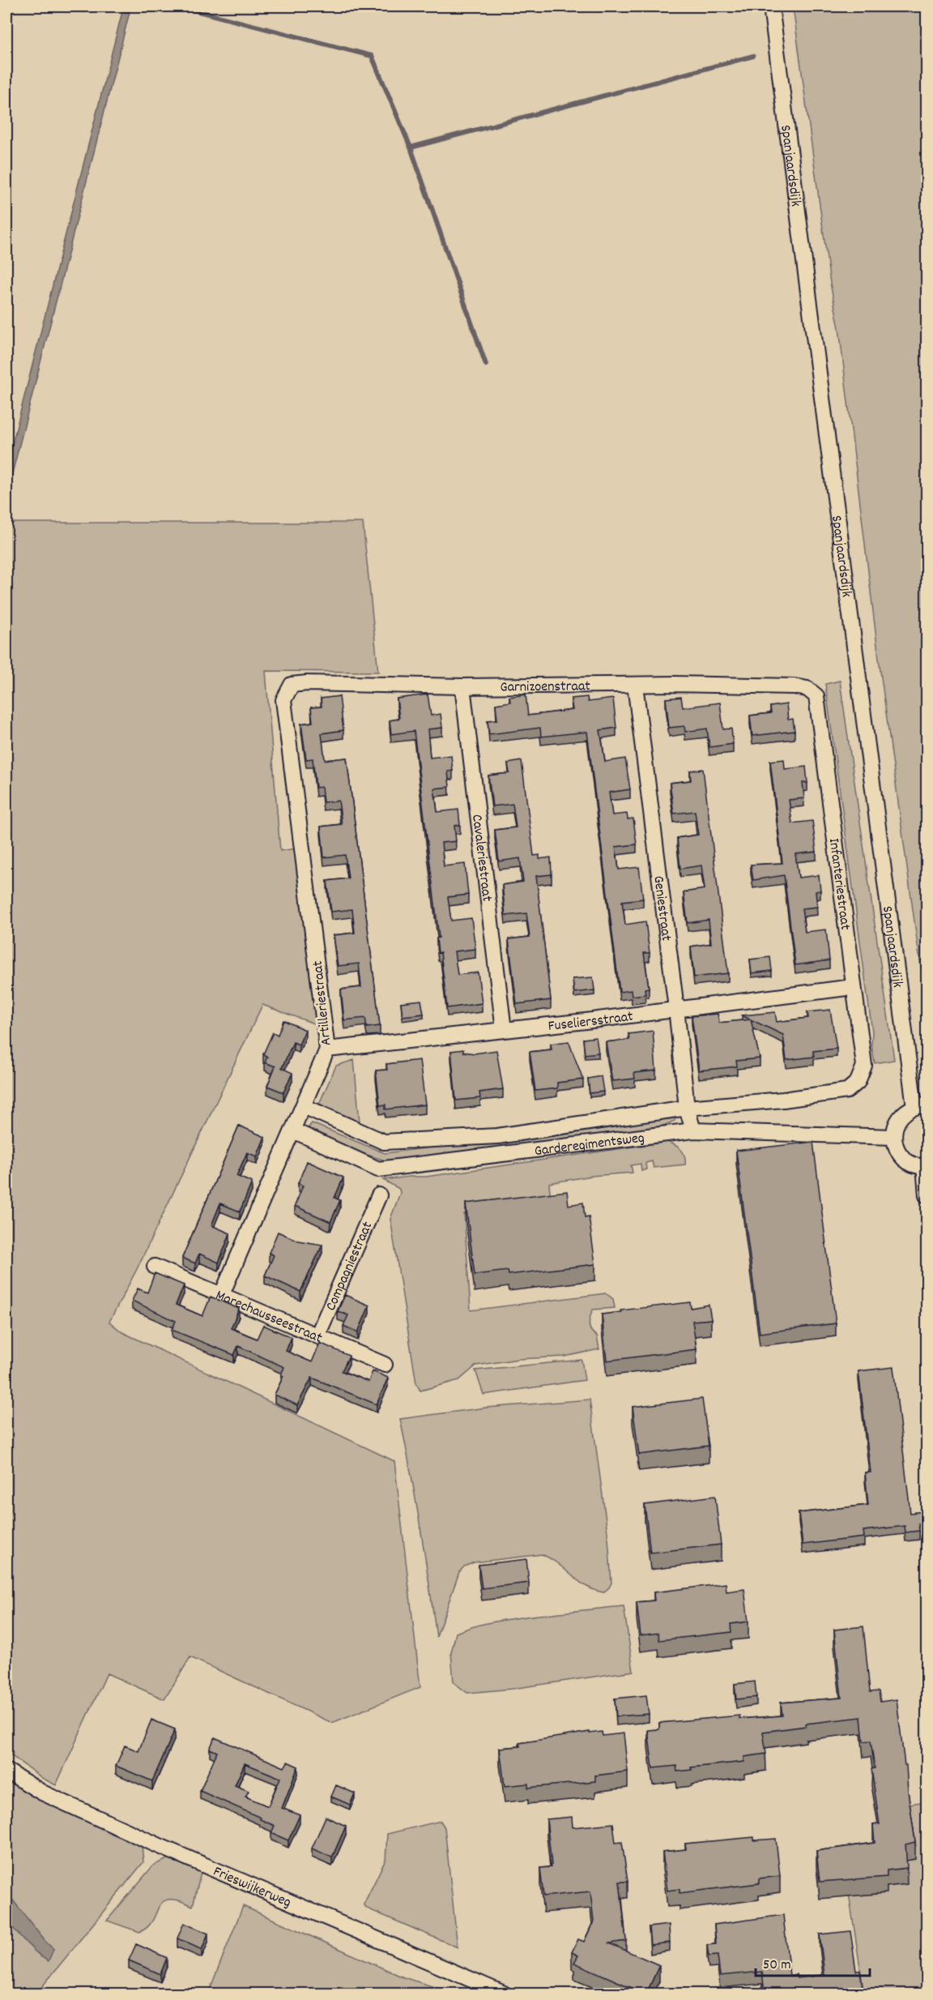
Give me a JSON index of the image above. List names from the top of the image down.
{
  "streets": {
    "street": [
      "Spanjaardsdijk",
      "Garnizoenstraat",
      "Cavaleriestraat",
      "Infanteriestraat",
      "Geniestraat",
      "Artilleriestraat",
      "Fuseliersstraat",
      "Garderegimentsweg",
      "Compagniestraat",
      "Marechausseestraat",
      "Frieswijkerweg"
    ]
  },
  "crossings": [
    ["Garnizoenstraat", "Cavaleriestraat"],
    ["Garnizoenstraat", "Infanteriestraat"],
    ["Garnizoenstraat", "Geniestraat"],
    ["Garnizoenstraat", "Artilleriestraat"],
    ["Cavaleriestraat", "Fuseliersstraat"],
    ["Infanteriestraat", "Fuseliersstraat"],
    ["Infanteriestraat", "Garderegimentsweg"],
    ["Geniestraat", "Fuseliersstraat"],
    ["Geniestraat", "Garderegimentsweg"],
    ["Artilleriestraat", "Fuseliersstraat"],
    ["Artilleriestraat", "Garderegimentsweg"],
    ["Artilleriestraat", "Marechausseestraat"],
    ["Compagniestraat", "Marechausseestraat"]
  ],
  "scale_bar": "50 m"
}
